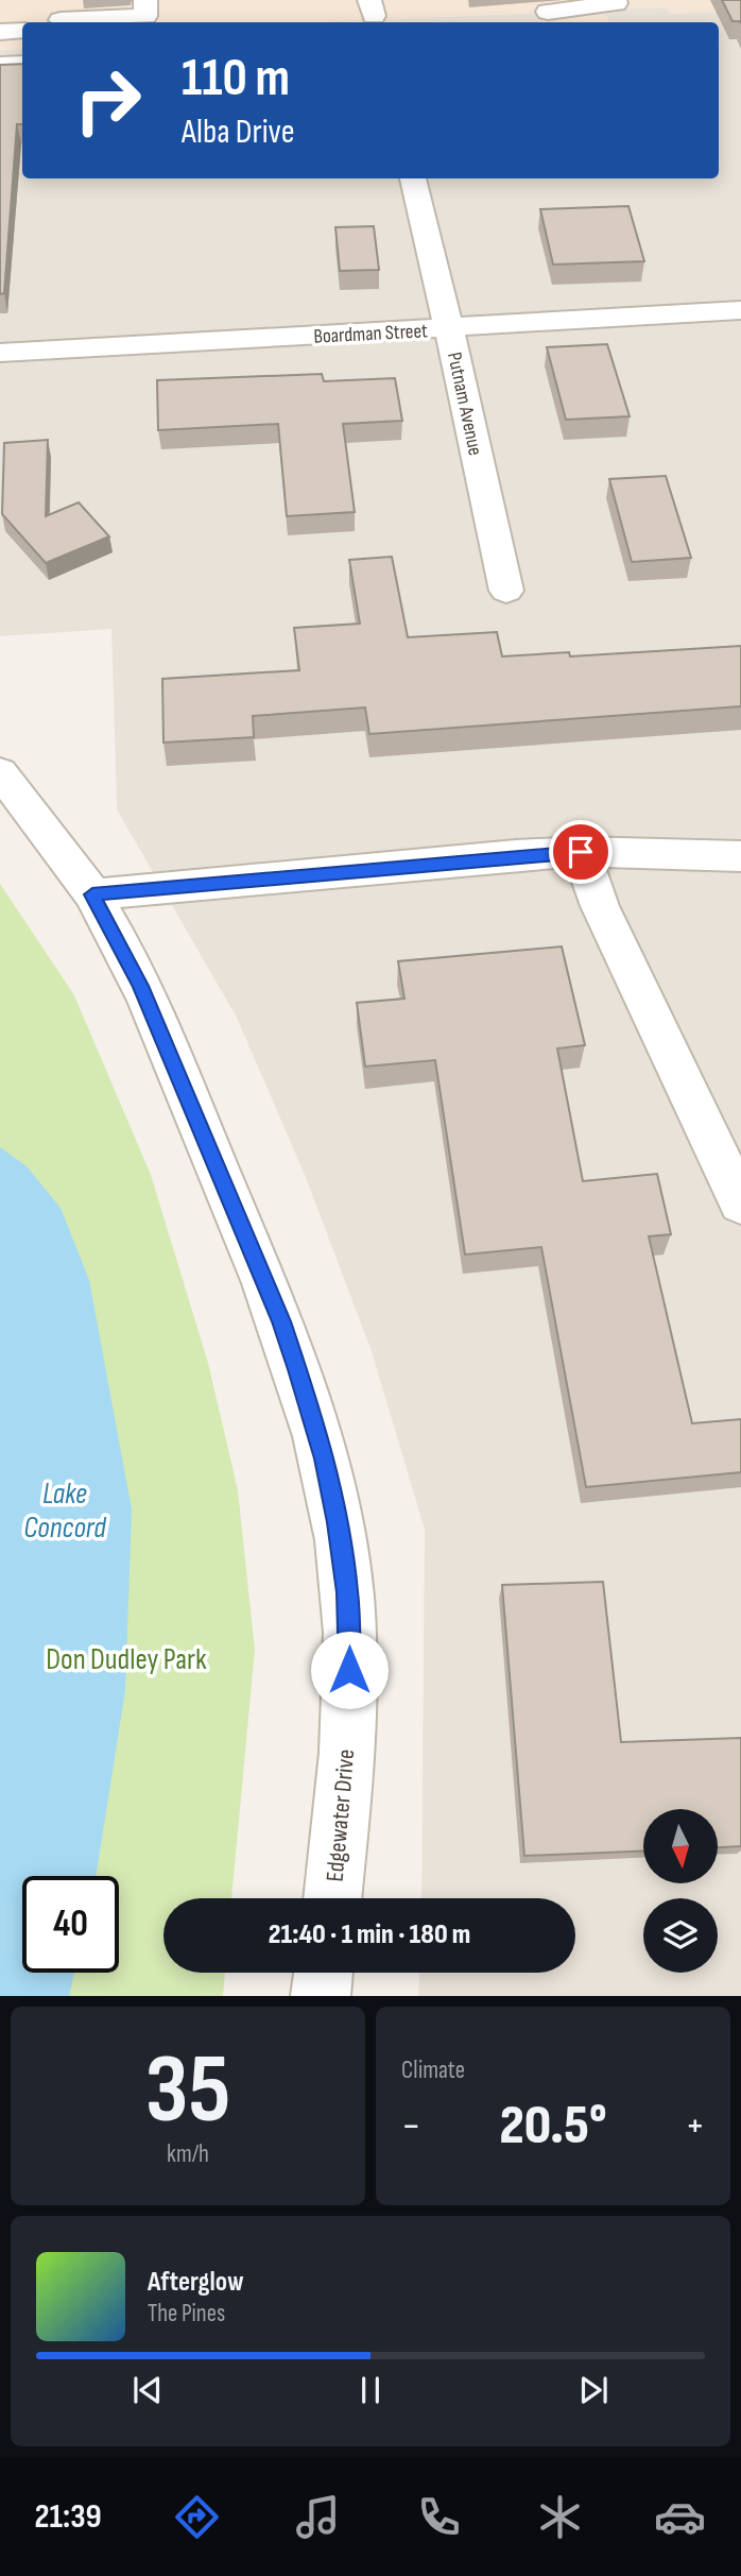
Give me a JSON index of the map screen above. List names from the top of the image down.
{
  "streets": {
    "street": ["Boardman Street", "Putnam Avenue", "Edgewater Drive"]
  },
  "crossings": [
    ["Boardman Street", "Putnam Avenue"]
  ],
  "water": ["Lake Concord"],
  "parks": ["Don Dudley Park"],
  "north": "bottom",
  "page": {
    "turn": ["110 m", "Alba Drive"],
    "limit": "40",
    "trip": "21:40 · 1 min · 180 m",
    "tile": [
      ["35", "km/h"],
      "Climate"
    ],
    "heat": ["−", "20.5°", "+"],
    "song": ["Afterglow", "The Pines"],
    "tabs": "21:39"
  }
}
